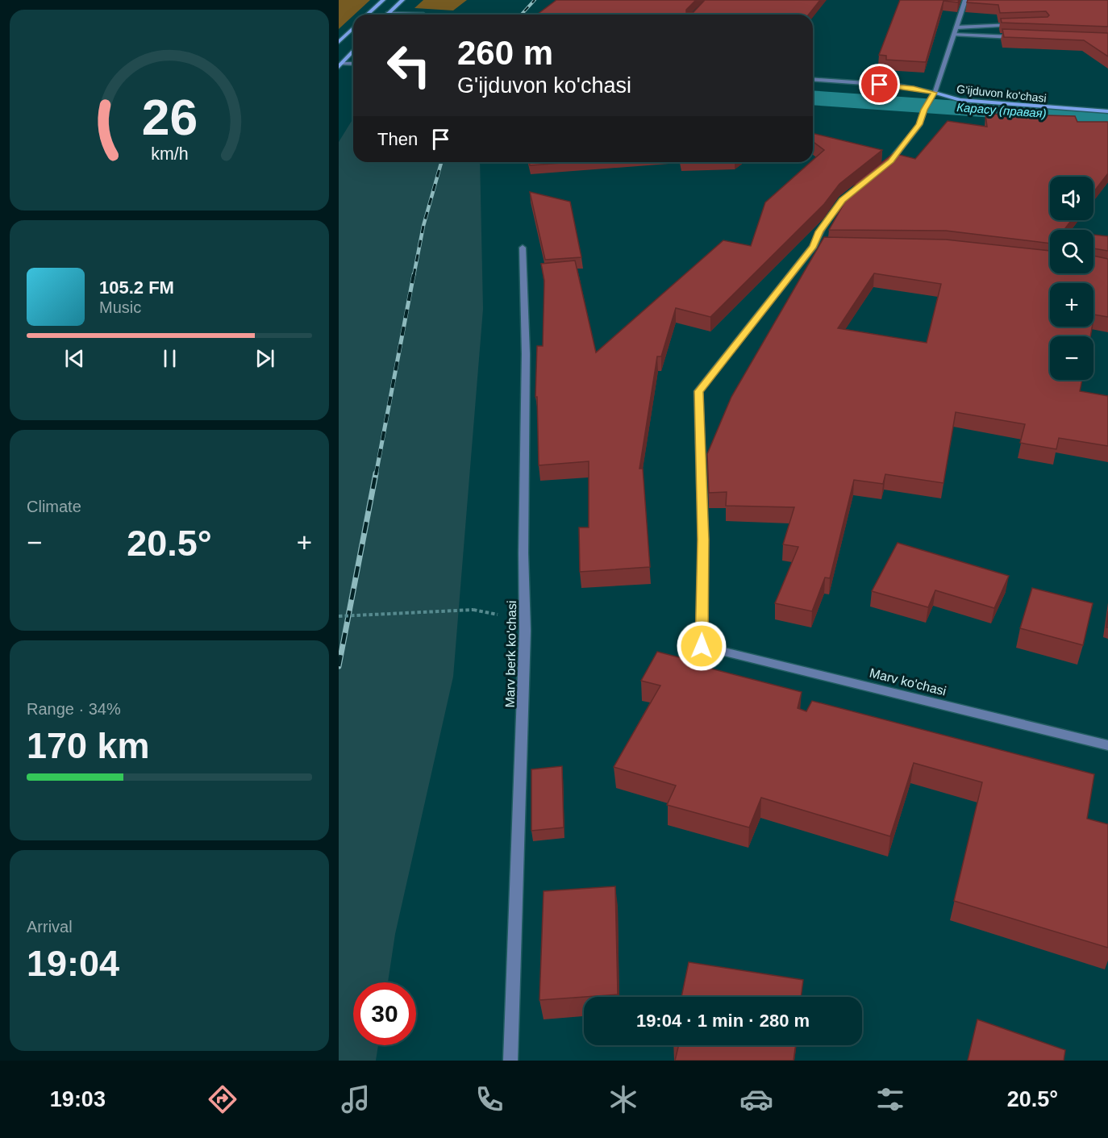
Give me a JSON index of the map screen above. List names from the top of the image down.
{
  "streets": {
    "main road": ["G'ijduvon ko'chasi"],
    "street": ["Marv berk ko'chasi", "Marv ko'chasi"]
  },
  "water": ["Карасу (правая)"],
  "page": {
    "turn": ["260 m", "G'ijduvon ko'chasi"],
    "then": "Then",
    "map_buttons": ["+", "−"],
    "song": ["105.2 FM", "Music"],
    "tile": [
      "Climate",
      ["Range · 34%", "170 km"],
      ["Arrival", "19:04"]
    ],
    "heat": ["−", "20.5°", "+"],
    "limit": "30",
    "trip": "19:04 · 1 min · 280 m",
    "tabs": ["19:03", "20.5°"],
    "gauge": ["26", "km/h"]
  }
}
